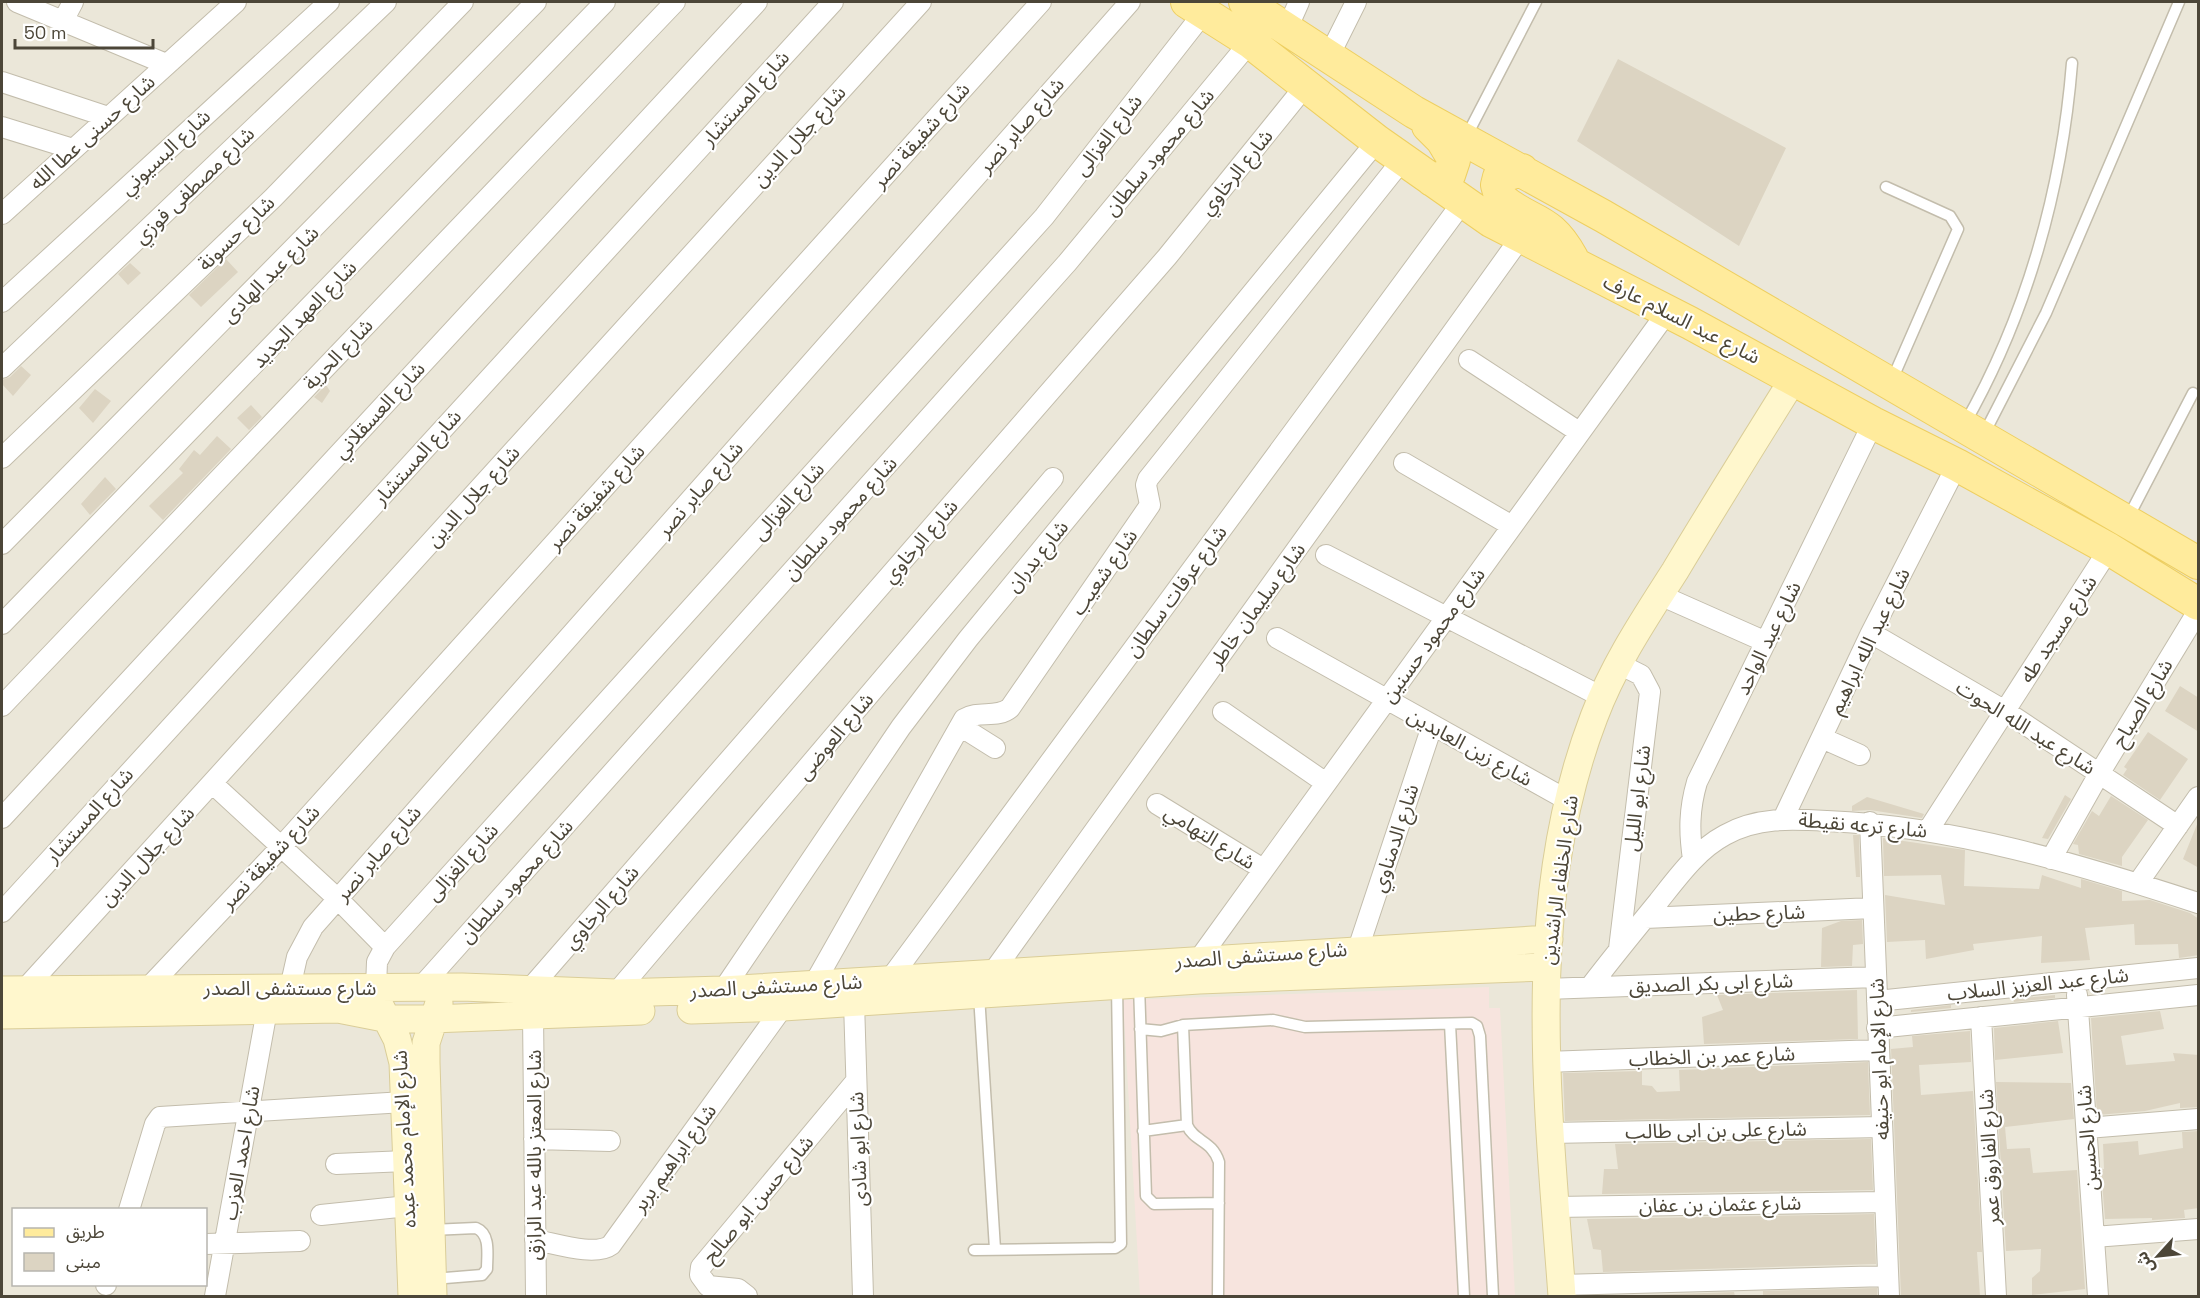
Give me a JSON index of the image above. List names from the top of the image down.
{
  "streets": {
    "main road": [
      "شارع عبد السلام عارف",
      "شارع الخلفاء الراشدين",
      "شارع مستشفى الصدر",
      "شارع الإمام محمد عبده"
    ],
    "street": [
      "شارع المستشار",
      "شارع صابر نصر",
      "شارع حسنى عطا الله",
      "شارع شفيقة نصر",
      "شارع الغزالى",
      "شارع جلال الدين",
      "شارع البسيوني",
      "شارع محمود سلطان",
      "شارع الرخاوي",
      "شارع مصطفى فوزي",
      "شارع حسونة",
      "شارع عبد الهادى",
      "شارع العهد الجديد",
      "شارع الحرية",
      "شارع العسقلاني",
      "شارع بدران",
      "شارع شعيب",
      "شارع عرفات سلطان",
      "شارع سليمان خاطر",
      "شارع مسجد طه",
      "شارع محمود حسنين",
      "شارع عبد الواحد",
      "شارع عبد الله ابراهيم",
      "شارع الصباح",
      "شارع عبد الله الحوت",
      "شارع العوضى",
      "شارع زين العابدين",
      "شارع ابو الليل",
      "شارع ترعه نقيطة",
      "شارع التهامي",
      "شارع الدمناوي",
      "شارع حطين",
      "شارع ابى بكر الصديق",
      "شارع عبد العزيز السلاب",
      "شارع عمر بن الخطاب",
      "شارع الإمام ابو حنيفه",
      "شارع على بن ابى طالب",
      "شارع الحسين",
      "شارع ابو شادى",
      "شارع احمد العزب",
      "شارع المعتز بالله عبد الرازق",
      "شارع الفاروق عمر",
      "شارع ابراهيم بربر",
      "شارع حسن ابو صالح",
      "شارع عثمان بن عفان"
    ]
  },
  "crossings": [
    ["شارع صابر نصر", "شارع مستشفى الصدر"],
    ["شارع شفيقة نصر", "شارع مستشفى الصدر"],
    ["شارع الغزالى", "شارع عبد السلام عارف"],
    ["شارع الغزالى", "شارع مستشفى الصدر"],
    ["شارع الغزالى", "شارع الإمام محمد عبده"],
    ["شارع جلال الدين", "شارع مستشفى الصدر"],
    ["شارع محمود سلطان", "شارع عبد السلام عارف"],
    ["شارع محمود سلطان", "شارع مستشفى الصدر"],
    ["شارع محمود سلطان", "شارع الإمام محمد عبده"],
    ["شارع الرخاوي", "شارع عبد السلام عارف"],
    ["شارع الرخاوي", "شارع مستشفى الصدر"],
    ["شارع الرخاوي", "شارع المعتز بالله عبد الرازق"],
    ["شارع عبد السلام عارف", "شارع بدران"],
    ["شارع عبد السلام عارف", "شارع شعيب"],
    ["شارع عبد السلام عارف", "شارع عرفات سلطان"],
    ["شارع عبد السلام عارف", "شارع سليمان خاطر"],
    ["شارع عبد السلام عارف", "شارع مسجد طه"],
    ["شارع عبد السلام عارف", "شارع محمود حسنين"],
    ["شارع عبد السلام عارف", "شارع عبد الواحد"],
    ["شارع عبد السلام عارف", "شارع عبد الله ابراهيم"],
    ["شارع عبد السلام عارف", "شارع الخلفاء الراشدين"],
    ["شارع بدران", "شارع مستشفى الصدر"],
    ["شارع عرفات سلطان", "شارع مستشفى الصدر"],
    ["شارع سليمان خاطر", "شارع مستشفى الصدر"],
    ["شارع مسجد طه", "شارع عبد الله الحوت"],
    ["شارع مسجد طه", "شارع ترعه نقيطة"],
    ["شارع محمود حسنين", "شارع زين العابدين"],
    ["شارع محمود حسنين", "شارع التهامي"],
    ["شارع محمود حسنين", "شارع مستشفى الصدر"],
    ["شارع عبد الواحد", "شارع ترعه نقيطة"],
    ["شارع عبد الله ابراهيم", "شارع عبد الله الحوت"],
    ["شارع عبد الله ابراهيم", "شارع ترعه نقيطة"],
    ["شارع الصباح", "شارع عبد الله الحوت"],
    ["شارع الصباح", "شارع ترعه نقيطة"],
    ["شارع العوضى", "شارع مستشفى الصدر"],
    ["شارع زين العابدين", "شارع الدمناوي"],
    ["شارع زين العابدين", "شارع الخلفاء الراشدين"],
    ["شارع ابو الليل", "شارع ترعه نقيطة"],
    ["شارع ابو الليل", "شارع الخلفاء الراشدين"],
    ["شارع ترعه نقيطة", "شارع حطين"],
    ["شارع ترعه نقيطة", "شارع ابى بكر الصديق"],
    ["شارع ترعه نقيطة", "شارع الإمام ابو حنيفه"],
    ["شارع الدمناوي", "شارع مستشفى الصدر"],
    ["شارع الخلفاء الراشدين", "شارع مستشفى الصدر"],
    ["شارع الخلفاء الراشدين", "شارع ابى بكر الصديق"],
    ["شارع الخلفاء الراشدين", "شارع عمر بن الخطاب"],
    ["شارع الخلفاء الراشدين", "شارع على بن ابى طالب"],
    ["شارع الخلفاء الراشدين", "شارع عثمان بن عفان"],
    ["شارع حطين", "شارع الإمام ابو حنيفه"],
    ["شارع مستشفى الصدر", "شارع ابى بكر الصديق"],
    ["شارع مستشفى الصدر", "شارع الإمام محمد عبده"],
    ["شارع مستشفى الصدر", "شارع ابو شادى"],
    ["شارع مستشفى الصدر", "شارع احمد العزب"],
    ["شارع مستشفى الصدر", "شارع المعتز بالله عبد الرازق"],
    ["شارع مستشفى الصدر", "شارع ابراهيم بربر"],
    ["شارع ابى بكر الصديق", "شارع الإمام ابو حنيفه"],
    ["شارع عبد العزيز السلاب", "شارع الإمام ابو حنيفه"],
    ["شارع عبد العزيز السلاب", "شارع الحسين"],
    ["شارع عبد العزيز السلاب", "شارع الفاروق عمر"],
    ["شارع عمر بن الخطاب", "شارع الإمام ابو حنيفه"],
    ["شارع الإمام ابو حنيفه", "شارع على بن ابى طالب"],
    ["شارع الإمام ابو حنيفه", "شارع عثمان بن عفان"],
    ["شارع ابو شادى", "شارع حسن ابو صالح"],
    ["شارع المعتز بالله عبد الرازق", "شارع ابراهيم بربر"]
  ],
  "legend": ["طريق", "مبنى"],
  "scale_bar": "50 m",
  "north": "bottom left"
}
